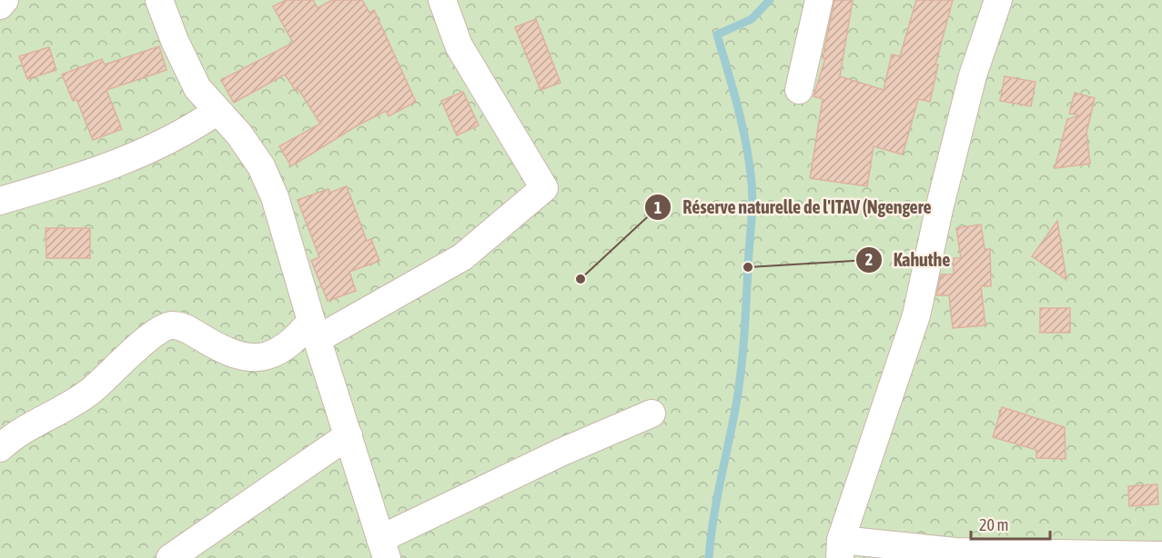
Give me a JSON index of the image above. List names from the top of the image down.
{
  "places": ["Kahuthe", "Réserve naturelle de l'ITAV (Ngengere"],
  "scale_bar": "20 m"
}
